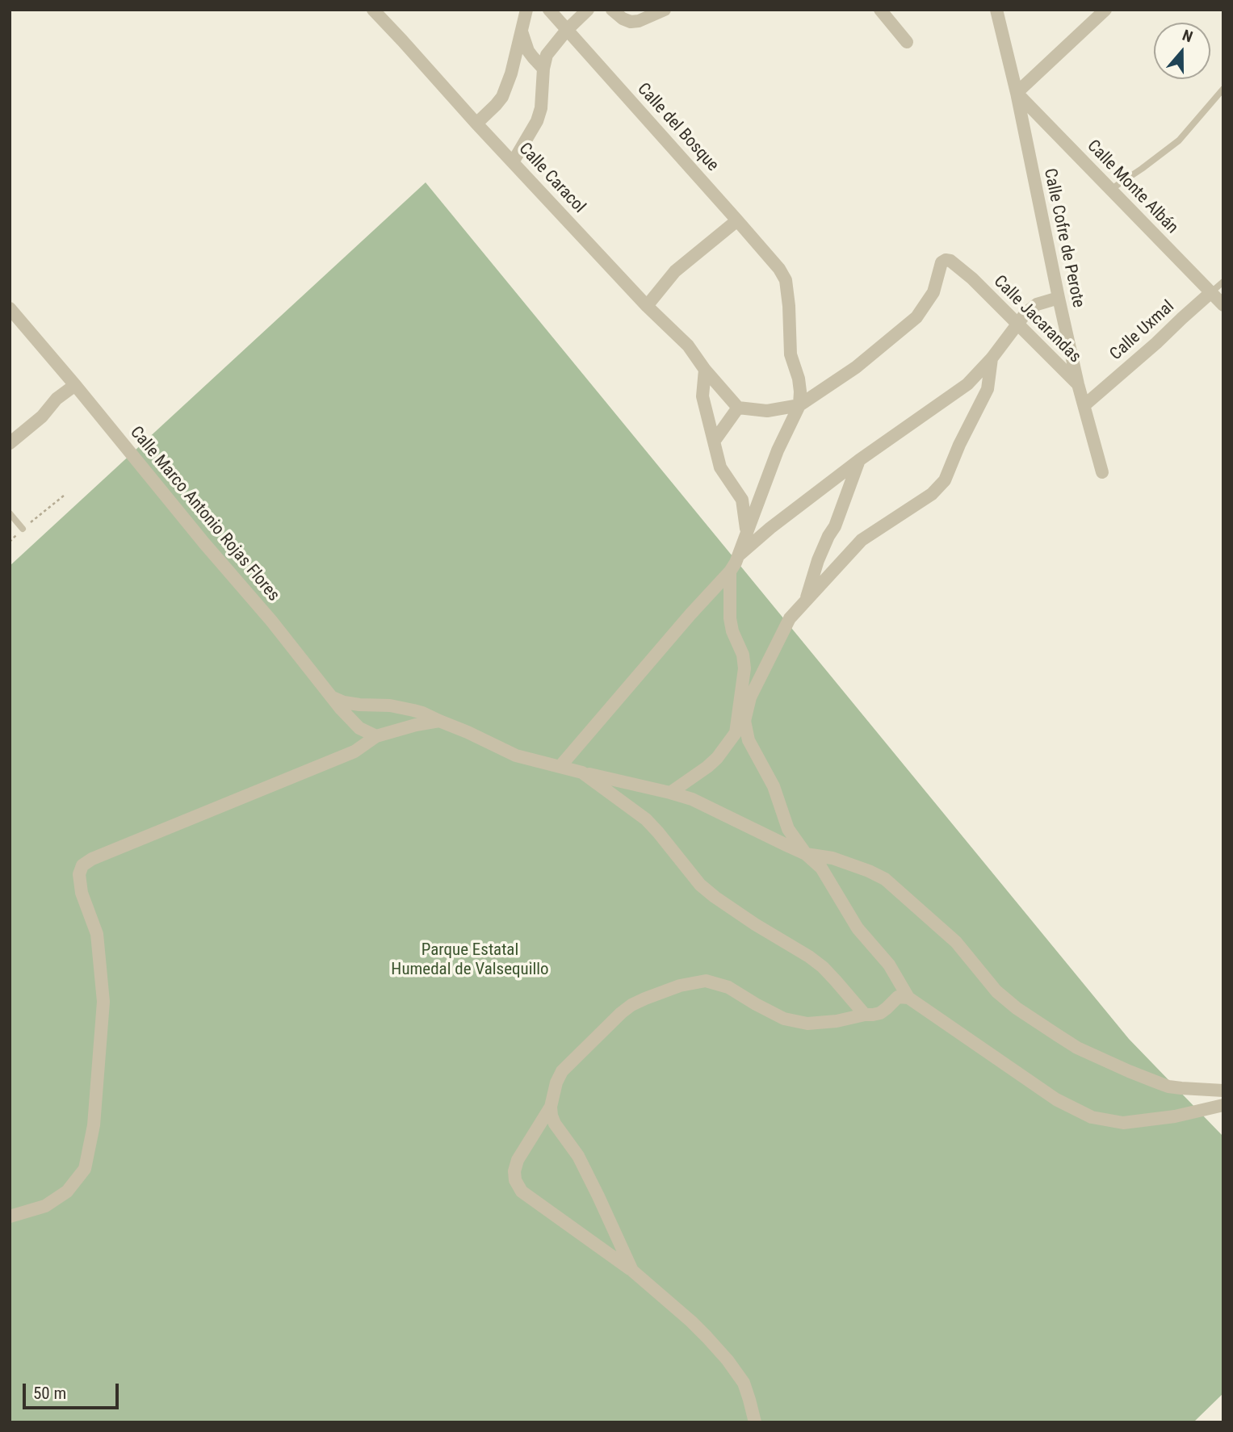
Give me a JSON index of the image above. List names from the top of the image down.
{
  "streets": {
    "street": [
      "Calle del Bosque",
      "Calle Caracol",
      "Calle Monte Albán",
      "Calle Cofre de Perote",
      "Calle Jacarandas",
      "Calle Uxmal",
      "Calle Marco Antonio Rojas Flores"
    ]
  },
  "crossings": [
    ["Calle del Bosque", "Calle Jacarandas"],
    ["Calle Monte Albán", "Calle Cofre de Perote"],
    ["Calle Monte Albán", "Calle Uxmal"],
    ["Calle Cofre de Perote", "Calle Jacarandas"],
    ["Calle Cofre de Perote", "Calle Uxmal"]
  ],
  "parks": ["Parque Estatal Humedal de Valsequillo"],
  "scale_bar": "50 m",
  "north": "top"
}
